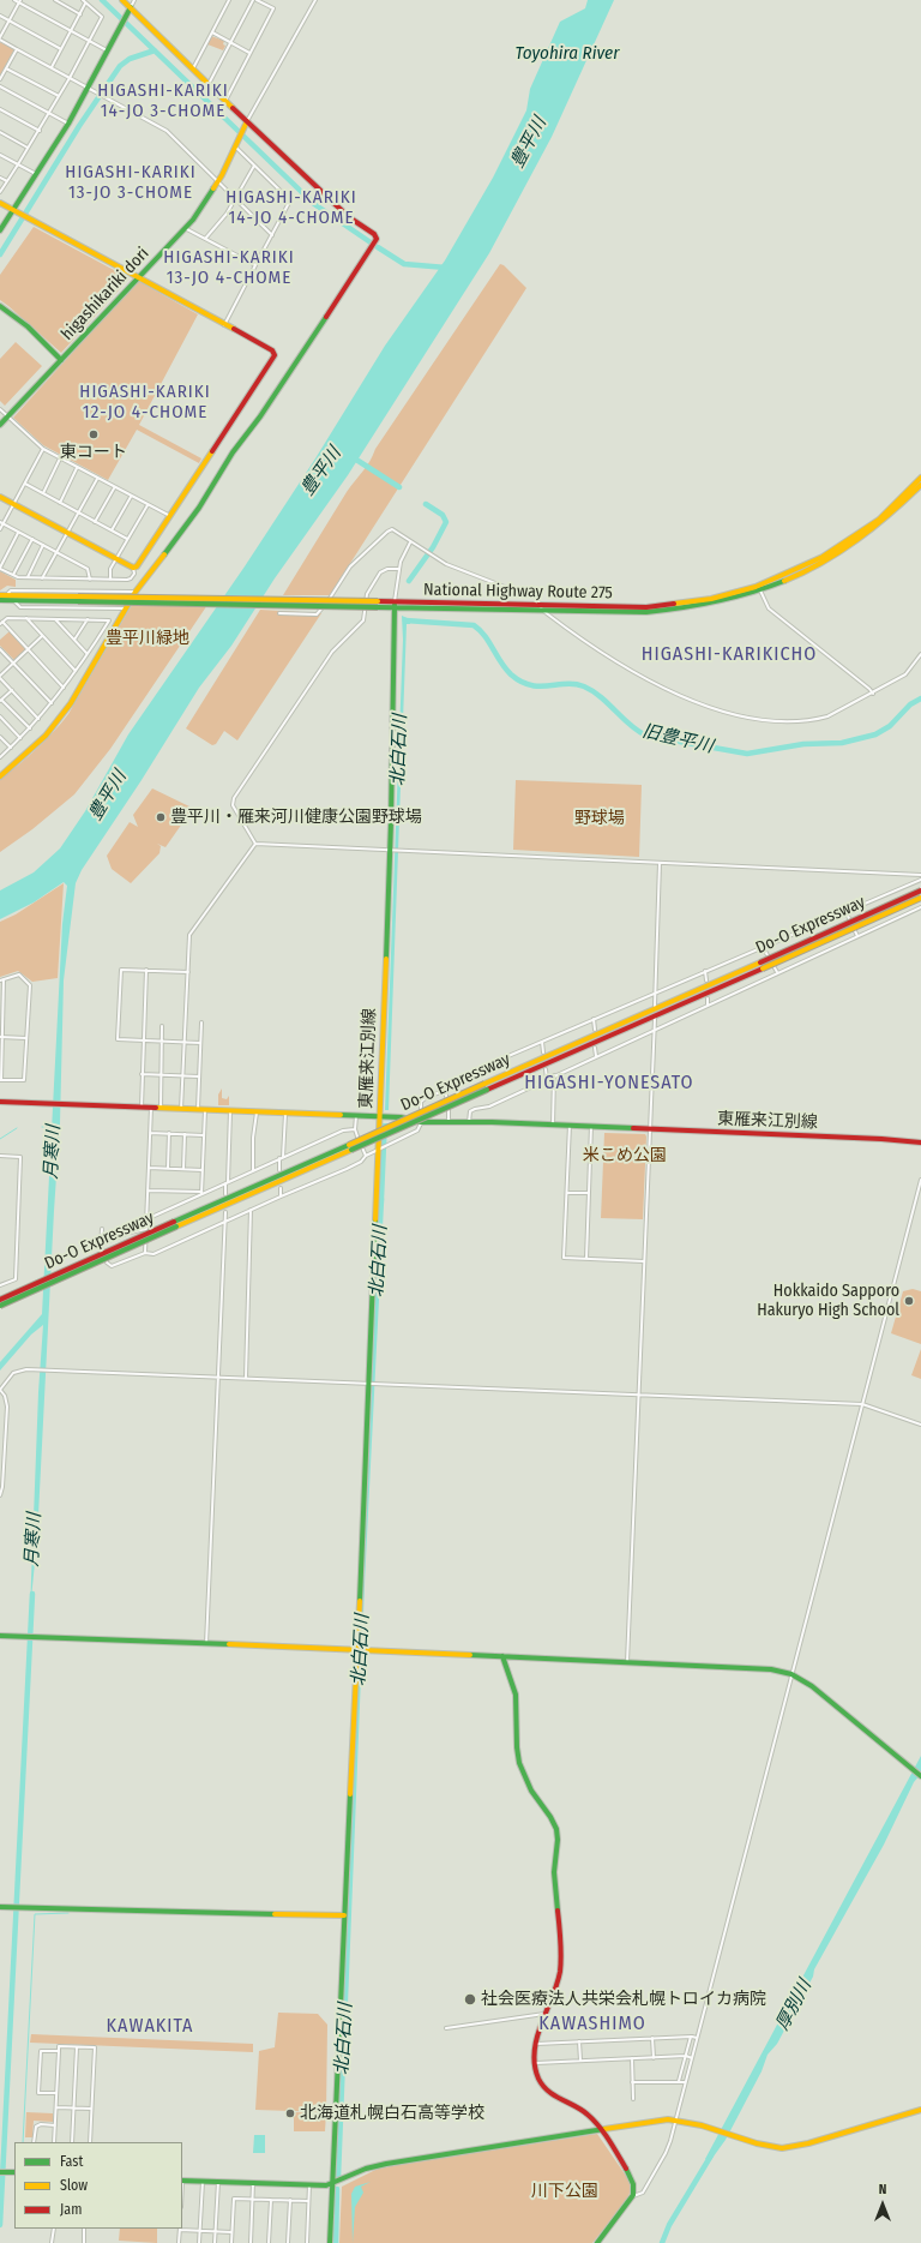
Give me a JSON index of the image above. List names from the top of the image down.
{
  "streets": {
    "main road": [
      "higashikariki dori",
      "National Highway Route 275",
      "Do-O Expressway",
      "東雁来江別線"
    ]
  },
  "crossings": [
    ["National Highway Route 275", "東雁来江別線"]
  ],
  "districts": [
    "HIGASHI-KARIKI 14-JO 3-CHOME",
    "HIGASHI-KARIKI 13-JO 3-CHOME",
    "HIGASHI-KARIKI 14-JO 4-CHOME",
    "HIGASHI-KARIKI 13-JO 4-CHOME",
    "HIGASHI-KARIKI 12-JO 4-CHOME",
    "HIGASHI-KARIKICHO",
    "HIGASHI-YONESATO",
    "KAWASHIMO",
    "KAWAKITA"
  ],
  "water": [
    "Toyohira River",
    "豊平川",
    "旧豊平川",
    "北白石川",
    "月寒川",
    "厚別川"
  ],
  "parks": [
    "豊平川緑地",
    "野球場",
    "米こめ公園",
    "川下公園"
  ],
  "places": [
    "東コート",
    "豊平川・雁来河川健康公園野球場",
    "Hokkaido Sapporo Hakuryo High School",
    "社会医療法人共栄会札幌トロイカ病院",
    "北海道札幌白石高等学校"
  ],
  "legend": ["Fast", "Slow", "Jam"],
  "north": "top"
}
